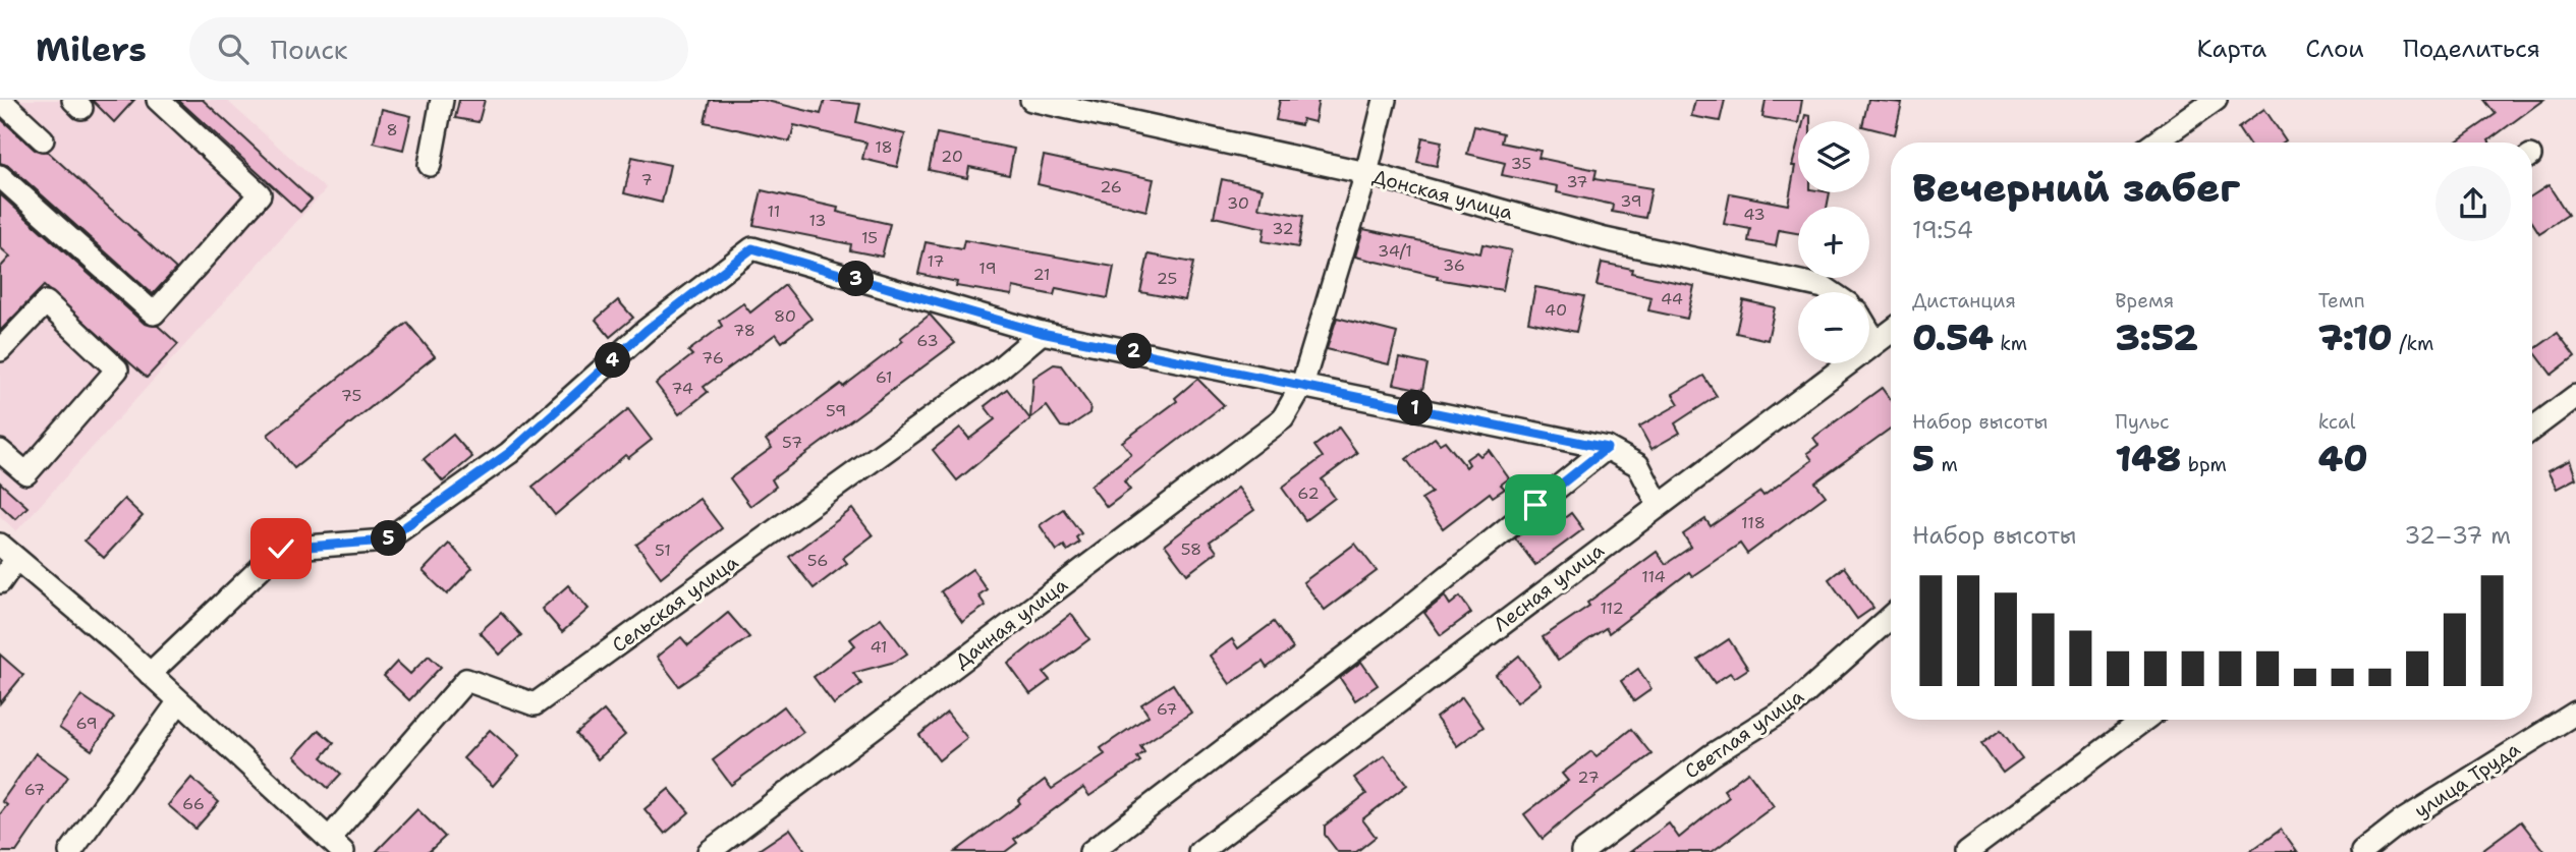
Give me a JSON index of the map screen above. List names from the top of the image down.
{
  "streets": {
    "street": [
      "Донская улица",
      "Лесная улица",
      "Сельская улица",
      "Дачная улица",
      "Светлая улица",
      "улица Труда"
    ]
  },
  "crossings": [
    ["Донская улица", "Дачная улица"]
  ],
  "house_numbers": [
    "8",
    "18",
    "20",
    "35",
    "7",
    "37",
    "26",
    "39",
    "30",
    "11",
    "43",
    "13",
    "32",
    "15",
    "34/1",
    "17",
    "36",
    "19",
    "21",
    "25",
    "44",
    "40",
    "80",
    "78",
    "63",
    "76",
    "61",
    "74",
    "75",
    "59",
    "57",
    "62",
    "118",
    "58",
    "51",
    "56",
    "114",
    "112",
    "41",
    "67",
    "69",
    "27",
    "67",
    "66"
  ],
  "page": {
    "header": "Milers",
    "search": "Поиск",
    "nav": ["Карта", "Слои", "Поделиться"],
    "map_buttons": ["+", "−"],
    "heading": ["Вечерний забег", "19:54"],
    "pins": [
      "3",
      "2",
      "4",
      "1",
      "5"
    ],
    "stats": [
      ["Дистанция", "0.54 km"],
      ["Время", "3:52"],
      ["Темп", "7:10 /km"],
      ["Набор высоты", "5 m"],
      ["Пульс", "148 bpm"],
      ["kcal", "40"]
    ],
    "chart": ["Набор высоты", "32–37 m"]
  }
}
